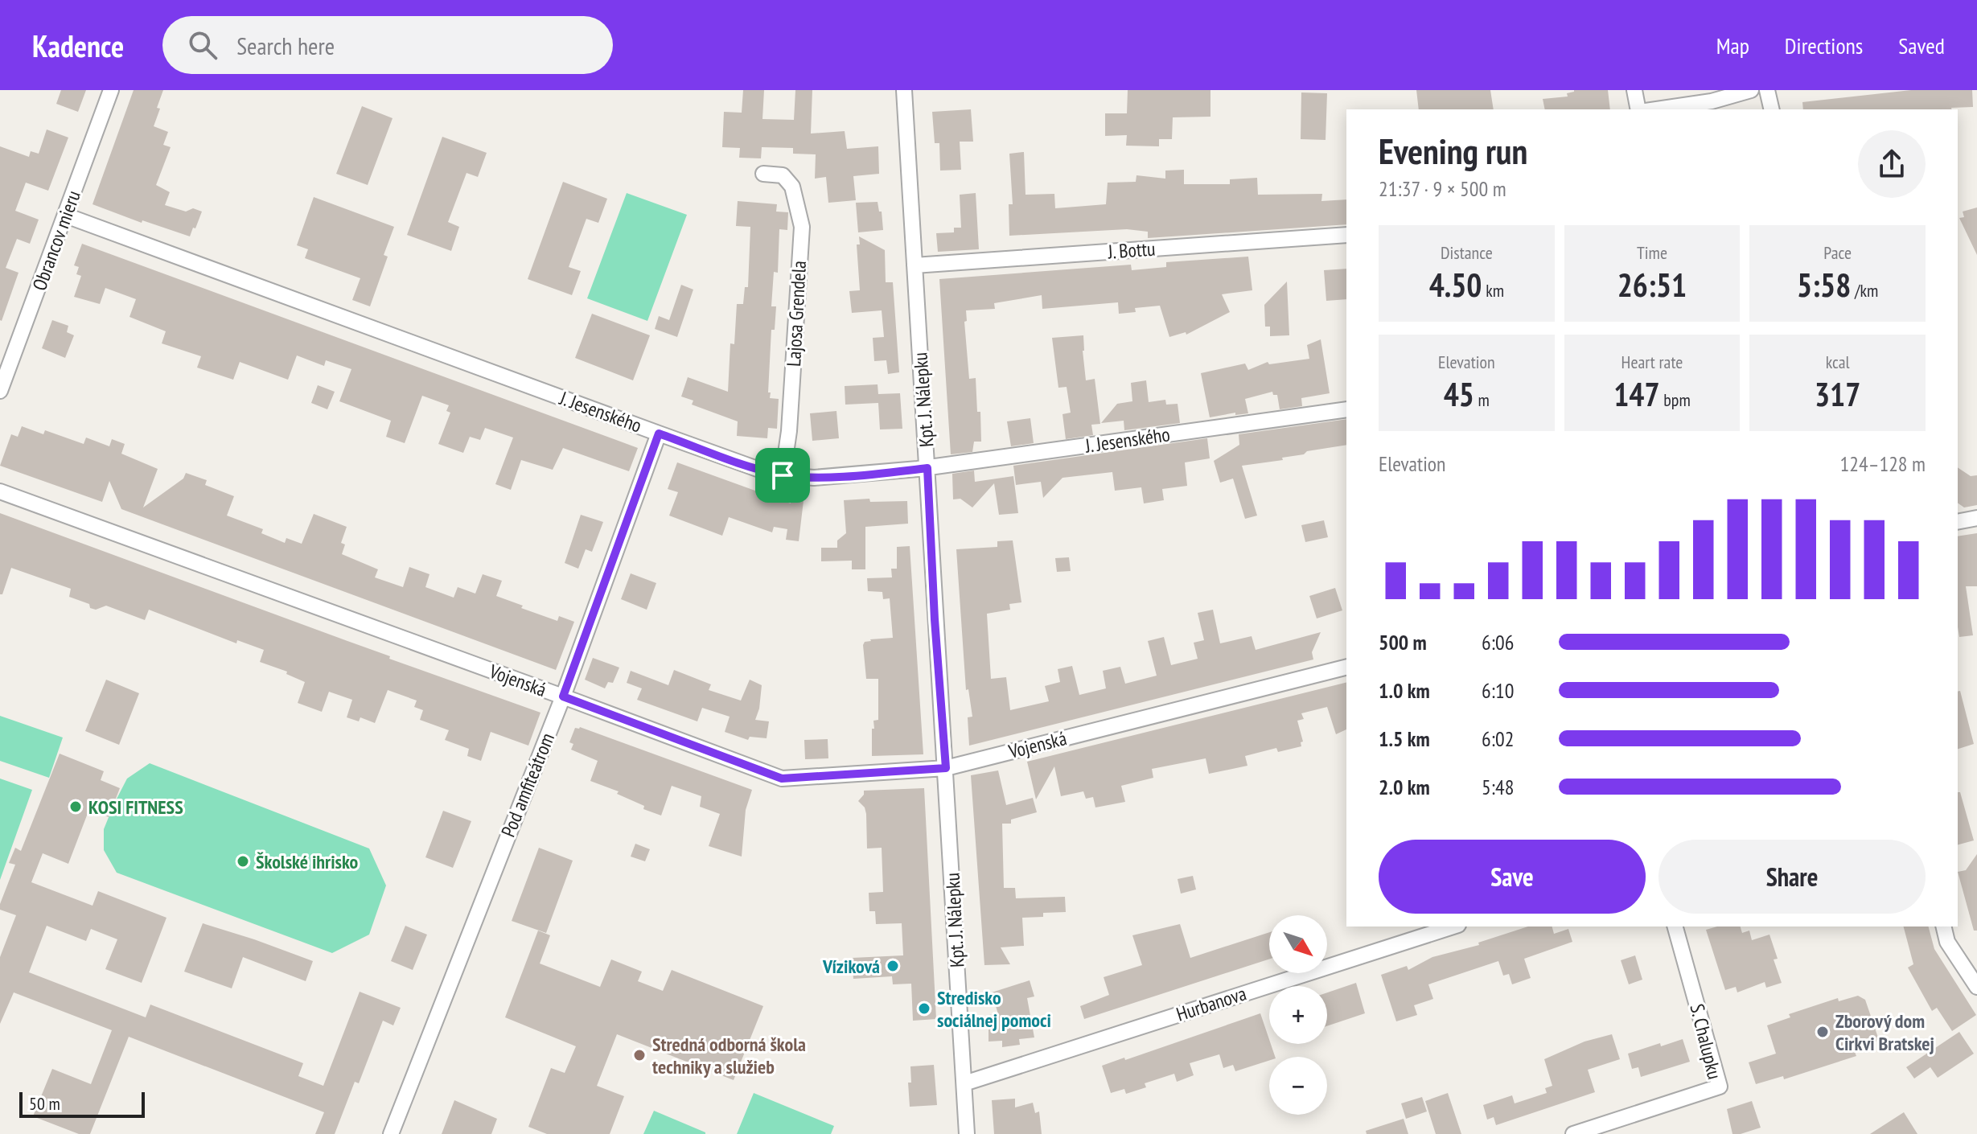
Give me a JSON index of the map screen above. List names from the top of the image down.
{
  "streets": {
    "street": [
      "Obrancov mieru",
      "J. Bottu",
      "Lajosa Grendela",
      "Kpt. J. Nálepku",
      "J. Jesenského",
      "Vojenská",
      "Pod amfiteátrom",
      "Hurbanova",
      "S. Chalupku"
    ]
  },
  "crossings": [
    ["Obrancov mieru", "J. Jesenského"],
    ["J. Bottu", "Kpt. J. Nálepku"],
    ["Lajosa Grendela", "J. Jesenského"],
    ["Kpt. J. Nálepku", "J. Jesenského"],
    ["Kpt. J. Nálepku", "Vojenská"],
    ["Kpt. J. Nálepku", "Hurbanova"],
    ["J. Jesenského", "Pod amfiteátrom"],
    ["Vojenská", "Pod amfiteátrom"]
  ],
  "places": [
    "KOSI FITNESS",
    "Školské ihrisko",
    "Víziková",
    "Stredisko sociálnej pomoci",
    "Zborový dom Cirkvi Bratskej",
    "Stredná odborná škola techniky a služieb"
  ],
  "scale_bar": "50 m",
  "north": "bottom right",
  "page": {
    "header": "Kadence",
    "search": "Search here",
    "nav": ["Map", "Directions", "Saved"],
    "heading": ["Evening run", "21:37 · 9 × 500 m"],
    "stats": [
      ["Distance", "4.50 km"],
      ["Time", "26:51"],
      ["Pace", "5:58 /km"],
      ["Elevation", "45 m"],
      ["Heart rate", "147 bpm"],
      ["kcal", "317"]
    ],
    "chart": ["Elevation", "124–128 m"],
    "list": [
      {
        "name": "500 m",
        "note": "6:06"
      },
      {
        "name": "1.0 km",
        "note": "6:10"
      },
      {
        "name": "1.5 km",
        "note": "6:02"
      },
      {
        "name": "2.0 km",
        "note": "5:48"
      }
    ],
    "buttons": ["Save", "Share"],
    "map_buttons": ["+", "−"],
    "scale": "50 m"
  }
}
